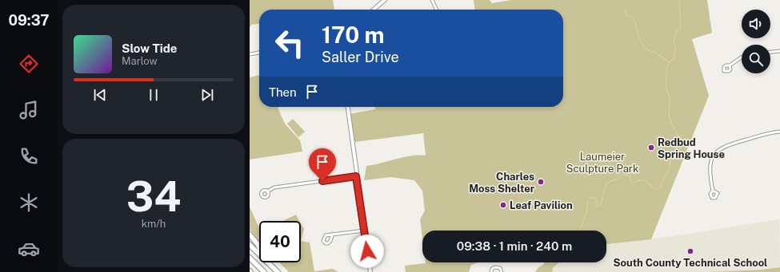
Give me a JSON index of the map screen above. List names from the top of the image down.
{
  "parks": ["Laumeier Sculpture Park"],
  "places": [
    "Redbud Spring House",
    "Charles Moss Shelter",
    "Leaf Pavilion",
    "South County Technical School"
  ],
  "page": {
    "tabs": "09:37",
    "turn": ["170 m", "Saller Drive"],
    "song": ["Slow Tide", "Marlow"],
    "then": "Then",
    "tile": ["34", "km/h"],
    "limit": "40",
    "trip": "09:38 · 1 min · 240 m"
  }
}
